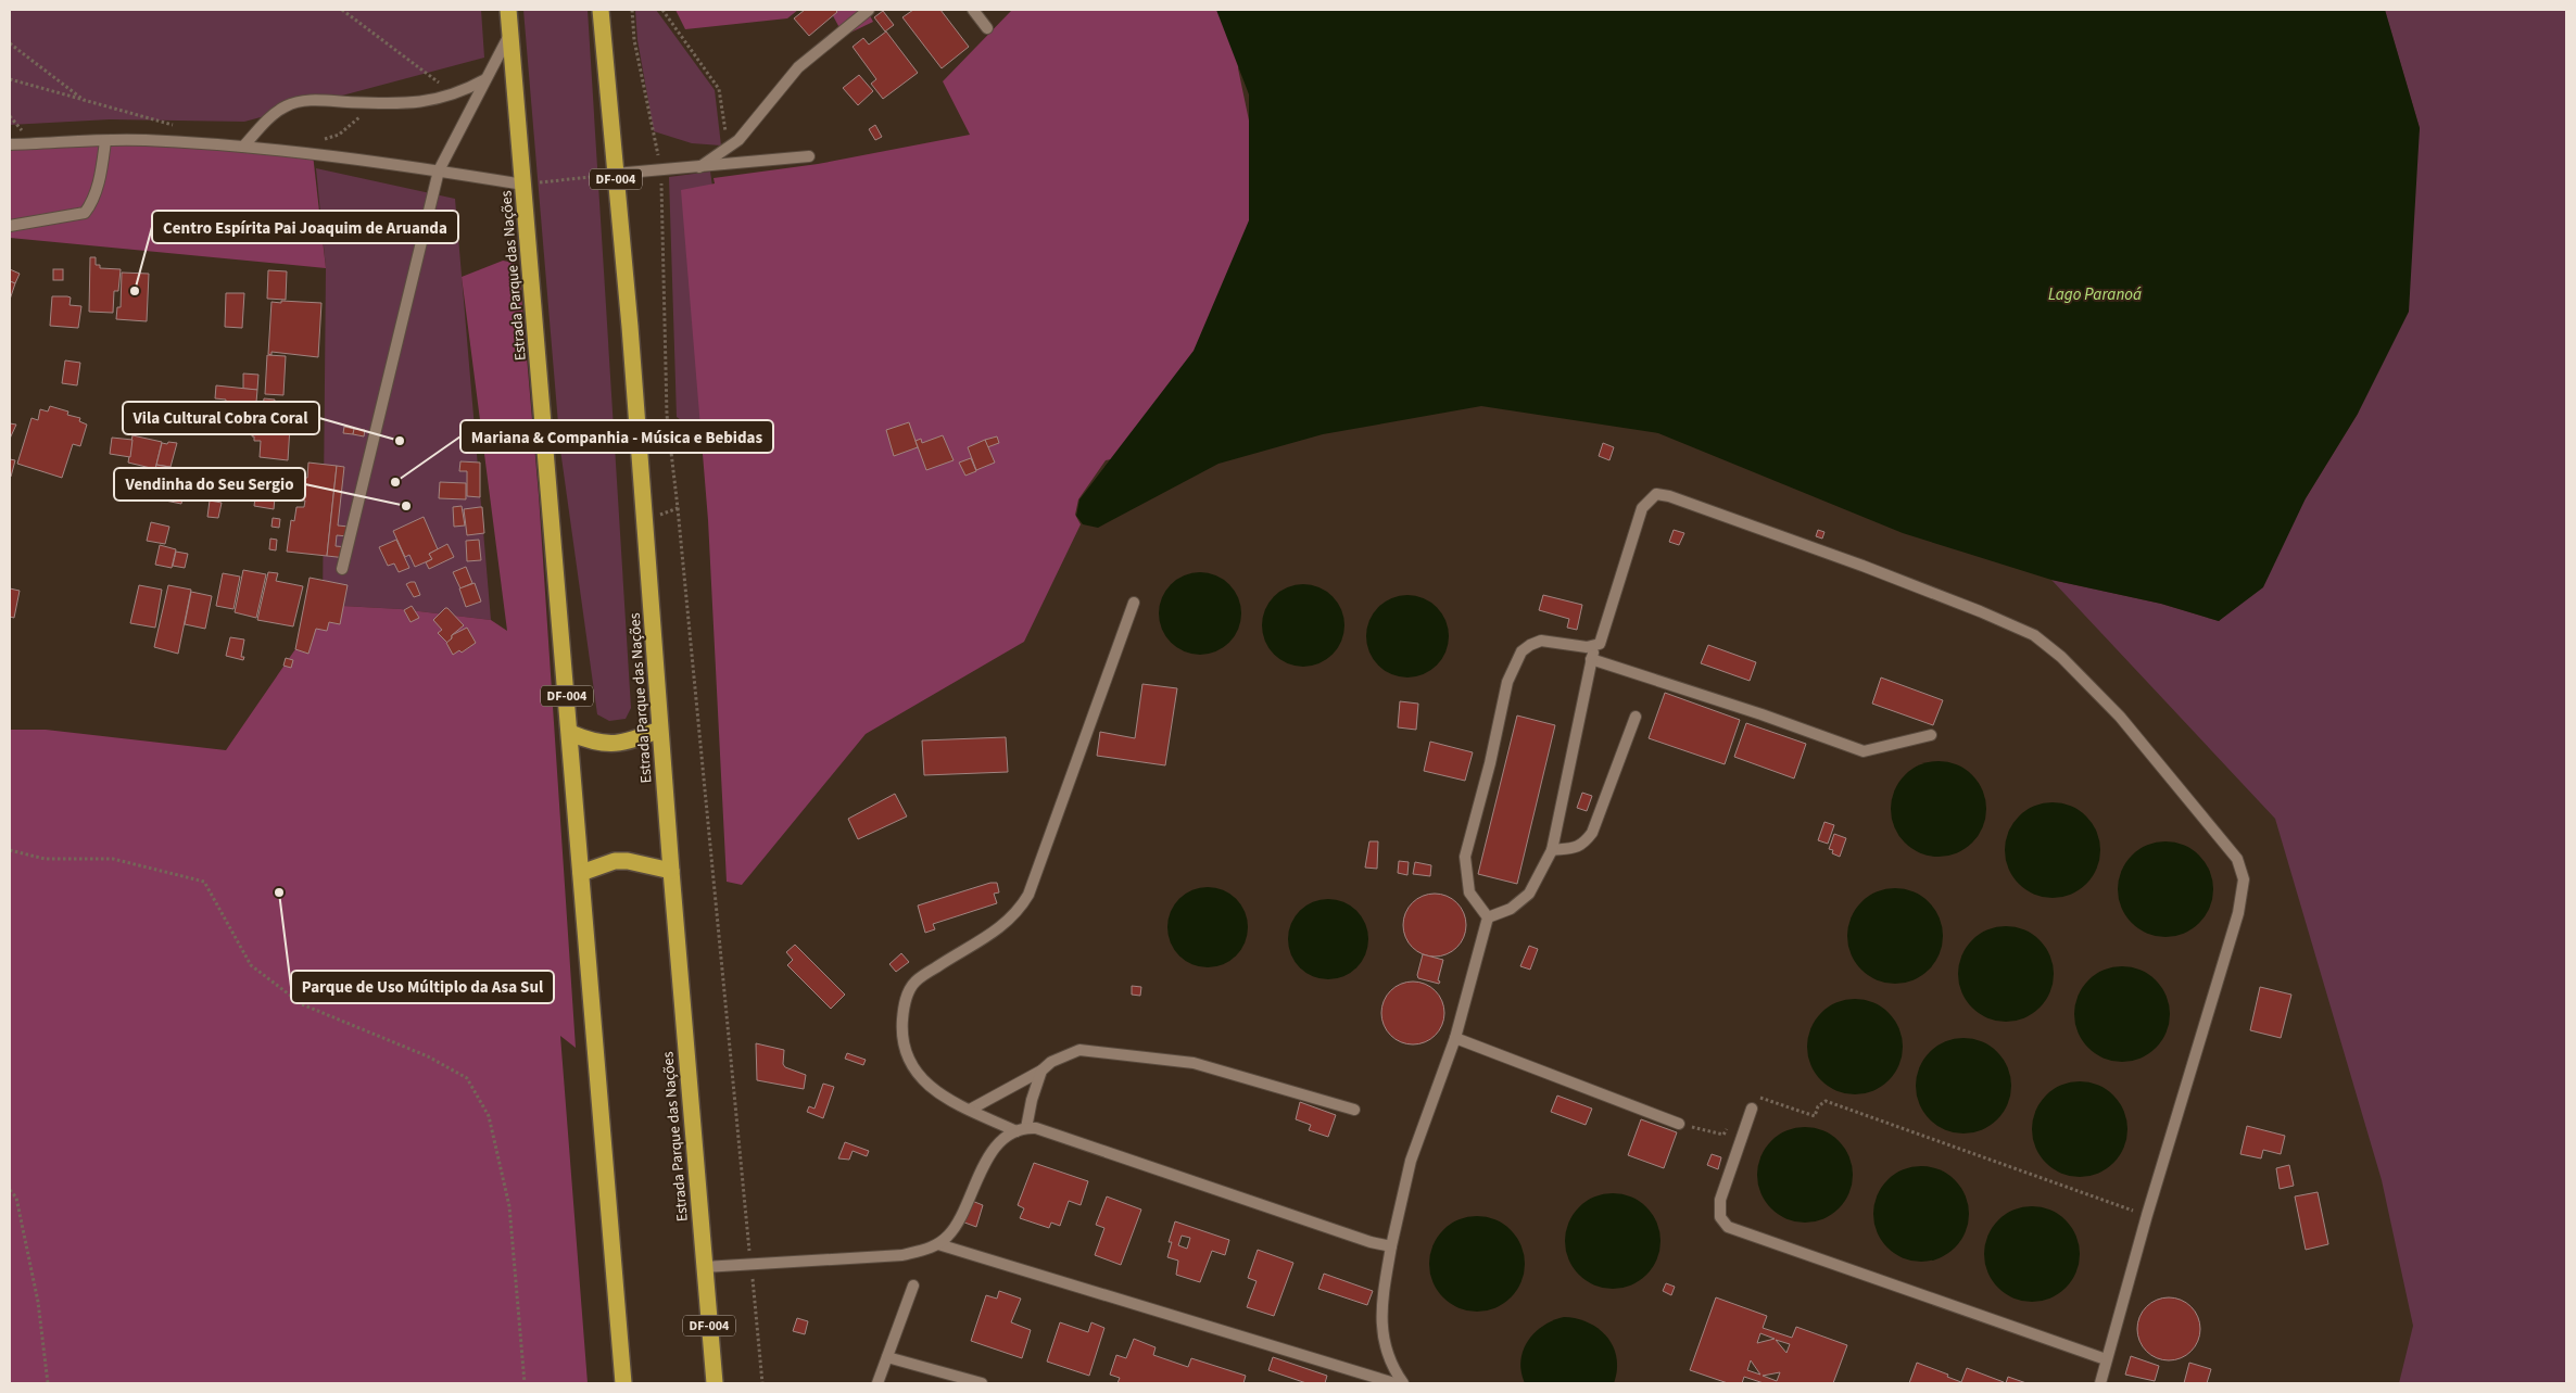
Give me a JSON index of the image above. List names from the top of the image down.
{
  "streets": {
    "highway": ["DF-004", "Estrada Parque das Nações"]
  },
  "water": ["Lago Paranoá"],
  "places": [
    "Centro Espírita Pai Joaquim de Aruanda",
    "Vila Cultural Cobra Coral",
    "Mariana & Companhia - Música e Bebidas",
    "Vendinha do Seu Sergio",
    "Parque de Uso Múltiplo da Asa Sul"
  ]
}
